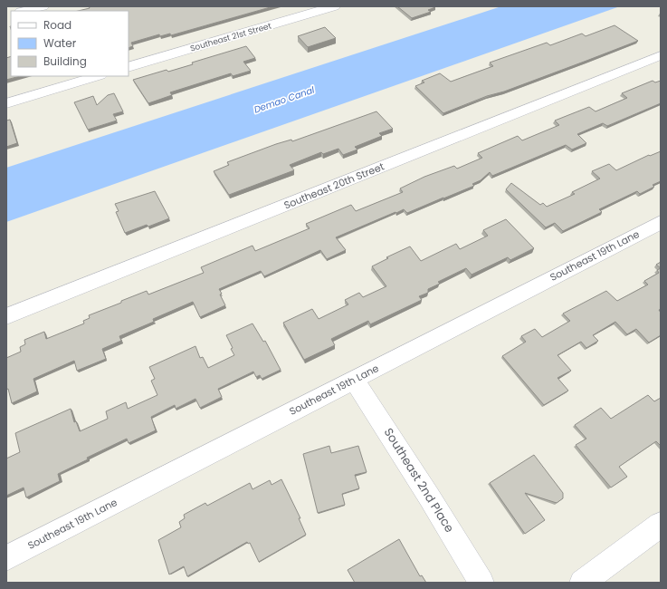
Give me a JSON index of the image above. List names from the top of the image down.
{
  "streets": {
    "street": [
      "Southeast 21st Street",
      "Southeast 20th Street",
      "Southeast 19th Lane",
      "Southeast 2nd Place"
    ]
  },
  "crossings": [
    ["Southeast 19th Lane", "Southeast 2nd Place"]
  ],
  "water": ["Demao Canal"],
  "legend": ["Road", "Water", "Building"]
}
